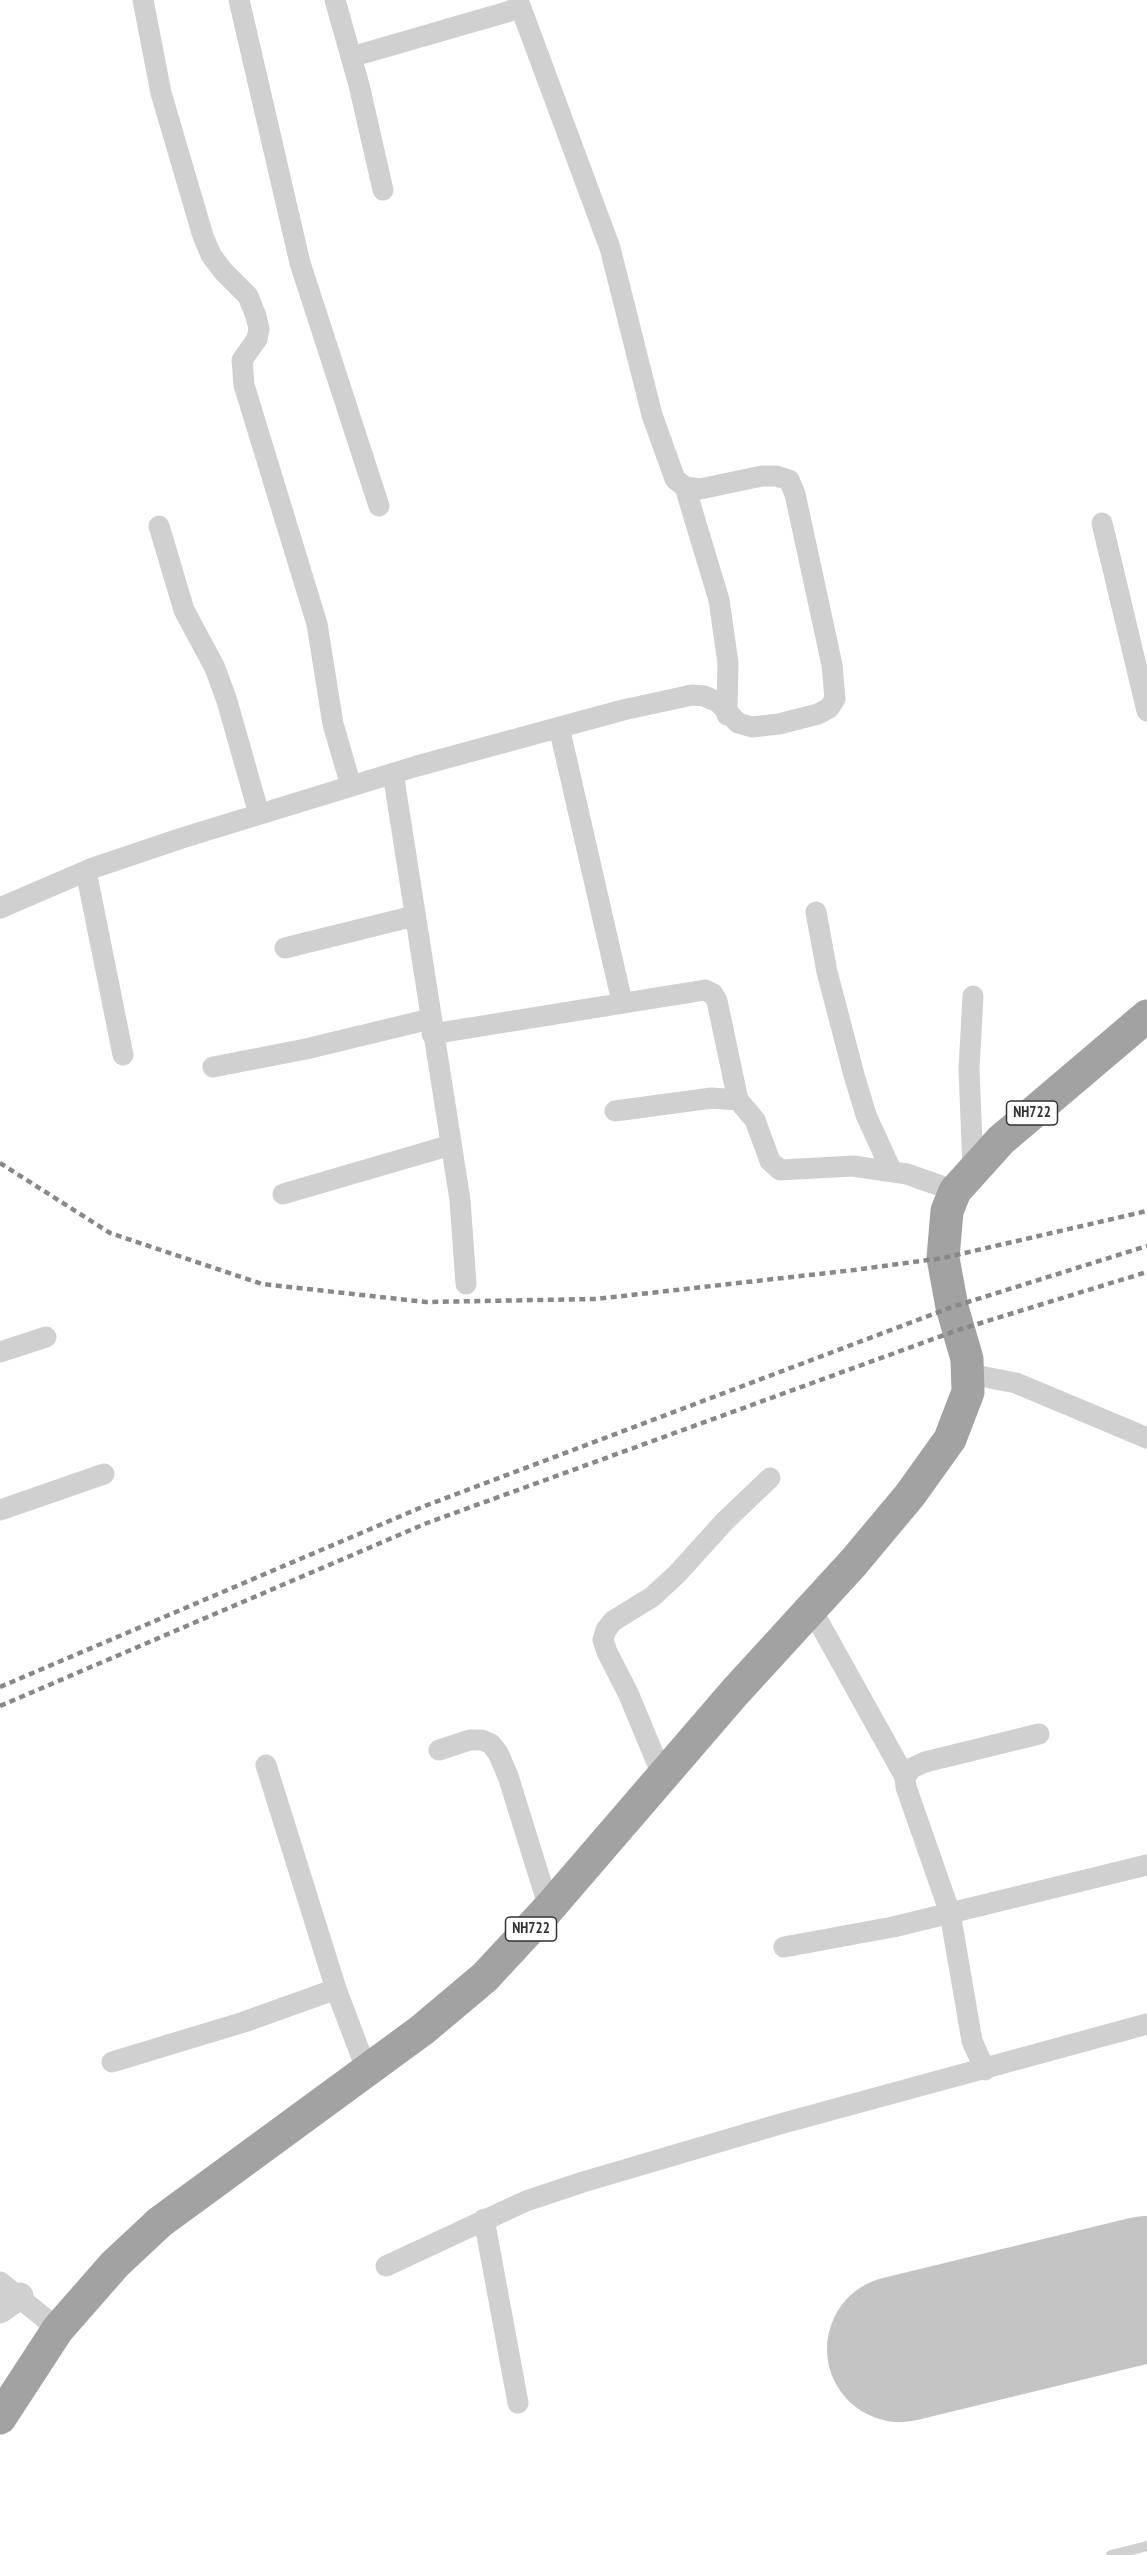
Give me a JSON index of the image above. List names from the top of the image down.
{
  "streets": {
    "highway": ["NH722"]
  }
}
